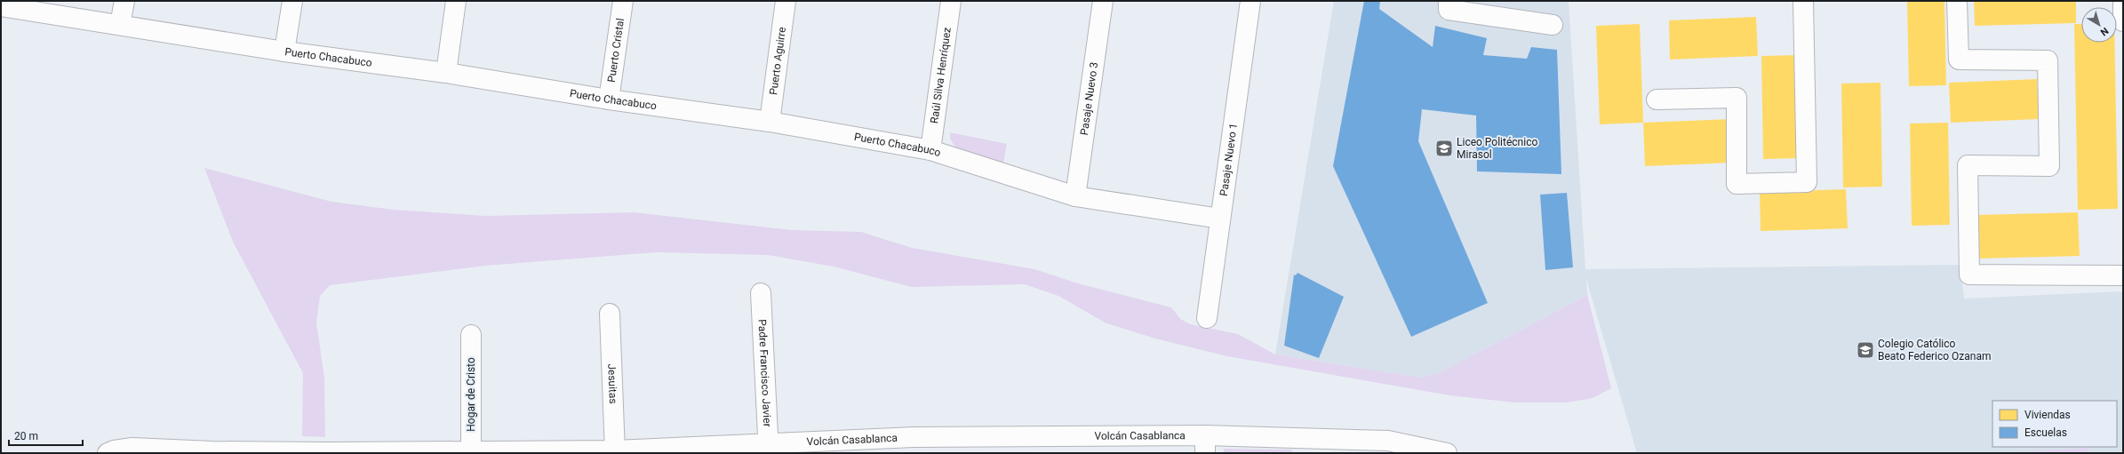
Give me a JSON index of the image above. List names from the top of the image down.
{
  "streets": {
    "street": [
      "Puerto Cristal",
      "Puerto Chacabuco",
      "Puerto Aguirre",
      "Raúl Silva Henríquez",
      "Pasaje Nuevo 3",
      "Pasaje Nuevo 1",
      "Padre Francisco Javier",
      "Jesuitas",
      "Hogar de Cristo",
      "Volcán Casablanca"
    ]
  },
  "crossings": [
    ["Puerto Cristal", "Puerto Chacabuco"],
    ["Puerto Chacabuco", "Puerto Aguirre"],
    ["Puerto Chacabuco", "Raúl Silva Henríquez"],
    ["Puerto Chacabuco", "Pasaje Nuevo 3"],
    ["Puerto Chacabuco", "Pasaje Nuevo 1"],
    ["Padre Francisco Javier", "Volcán Casablanca"],
    ["Jesuitas", "Volcán Casablanca"],
    ["Hogar de Cristo", "Volcán Casablanca"]
  ],
  "places": {
    "school or university": ["Liceo Politécnico Mirasol", "Colegio Católico Beato Federico Ozanam"]
  },
  "legend": ["Viviendas", "Escuelas"],
  "scale_bar": "20 m",
  "north": "bottom right"
}
